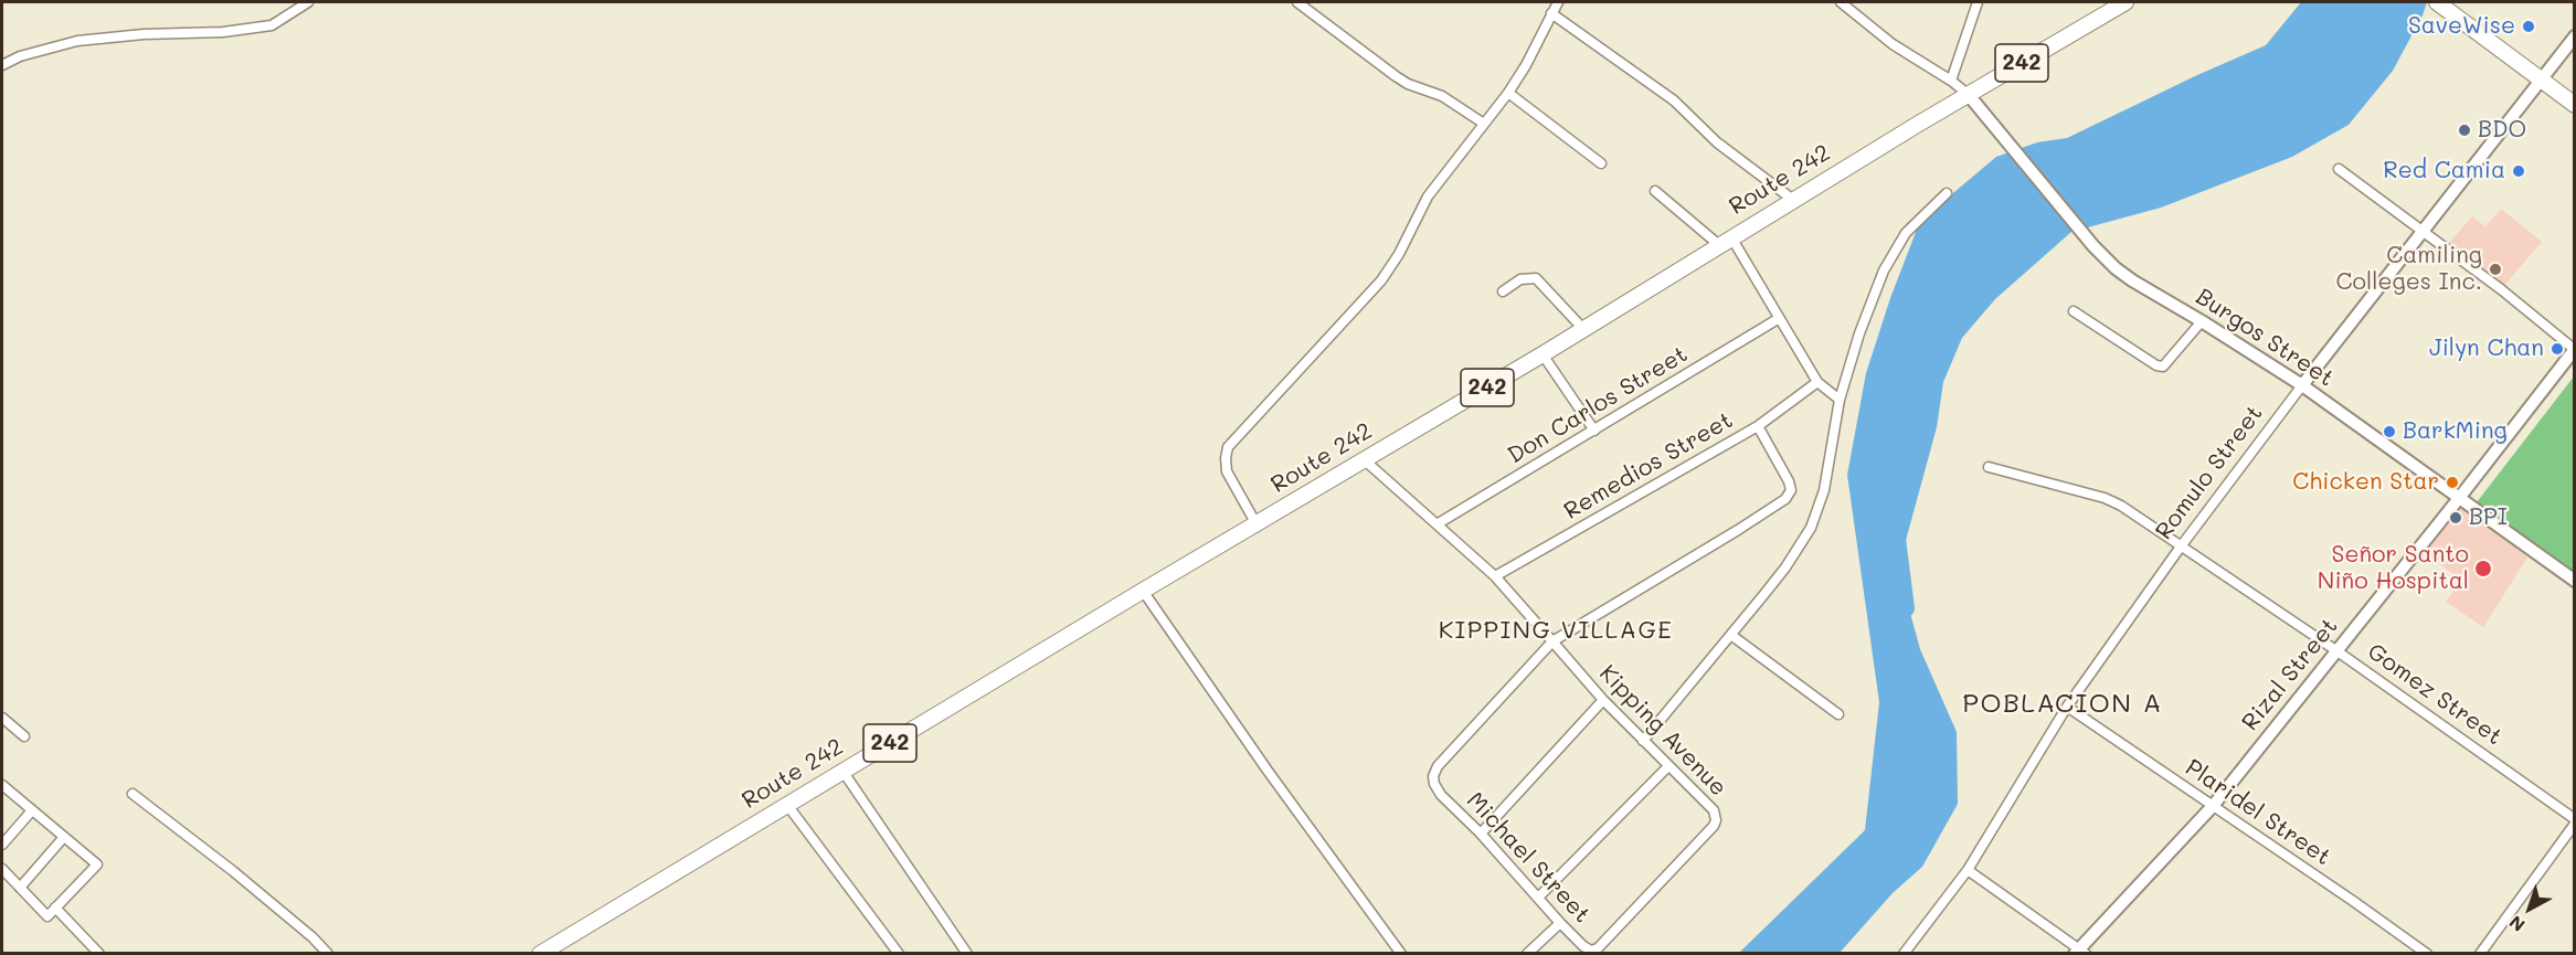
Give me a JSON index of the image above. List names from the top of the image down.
{
  "streets": {
    "main road": ["242", "Route 242"],
    "street": [
      "Burgos Street",
      "Don Carlos Street",
      "Remedios Street",
      "Romulo Street",
      "Rizal Street",
      "Gomez Street",
      "Kipping Avenue",
      "Plaridel Street",
      "Michael Street"
    ]
  },
  "crossings": [
    ["Route 242", "Burgos Street"],
    ["Burgos Street", "Romulo Street"],
    ["Burgos Street", "Rizal Street"],
    ["Don Carlos Street", "Kipping Avenue"],
    ["Remedios Street", "Kipping Avenue"],
    ["Romulo Street", "Gomez Street"],
    ["Romulo Street", "Plaridel Street"],
    ["Rizal Street", "Gomez Street"],
    ["Rizal Street", "Plaridel Street"],
    ["Kipping Avenue", "Michael Street"]
  ],
  "districts": ["KIPPING VILLAGE", "POBLACION A"],
  "places": [
    "SaveWise",
    "BDO",
    "Red Camia",
    "Camiling Colleges Inc.",
    "Jilyn Chan",
    "BarkMing",
    "Chicken Star",
    "BPI",
    "Señor Santo Niño Hospital"
  ],
  "north": "bottom left"
}
